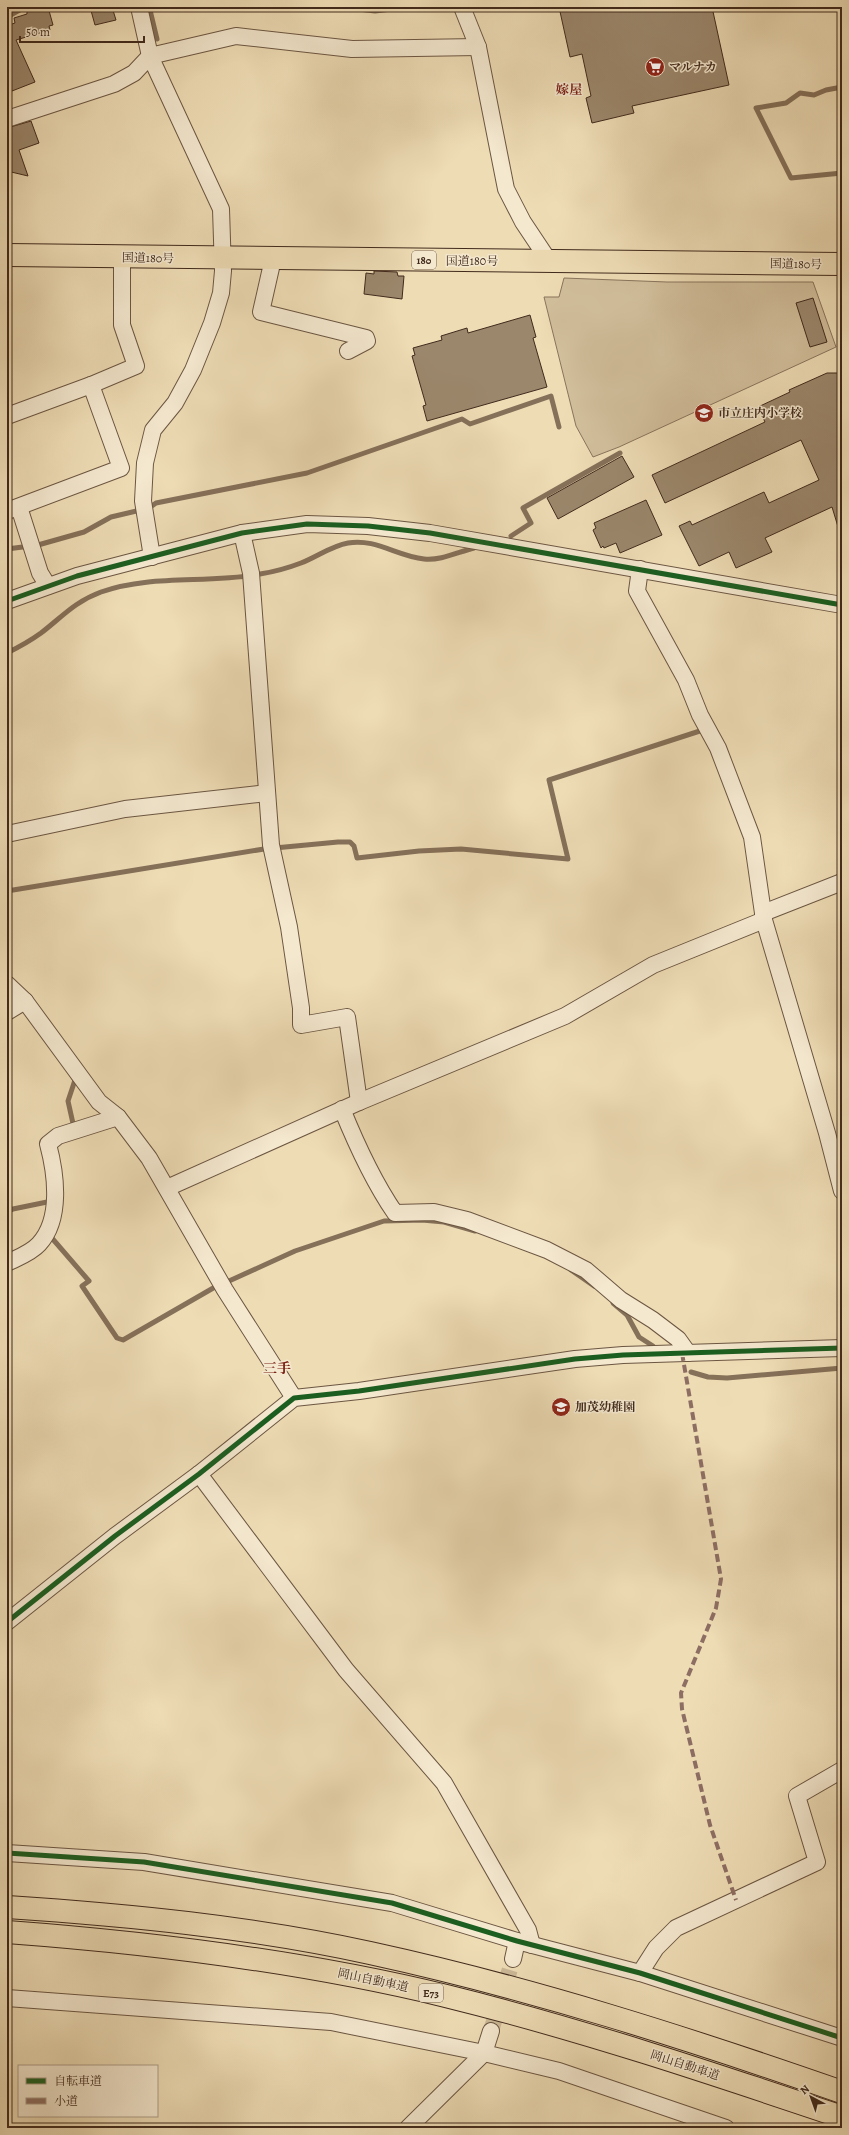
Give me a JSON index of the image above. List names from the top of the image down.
{
  "streets": {
    "highway": [
      "国道180号",
      "180",
      "岡山自動車道",
      "E73"
    ]
  },
  "districts": ["嫁屋", "三手"],
  "places": {
    "supermarket": ["マルナカ"],
    "school or university": ["市立庄内小学校", "加茂幼稚園"]
  },
  "legend": ["自転車道", "小道"],
  "scale_bar": "50 m",
  "north": "top left"
}
